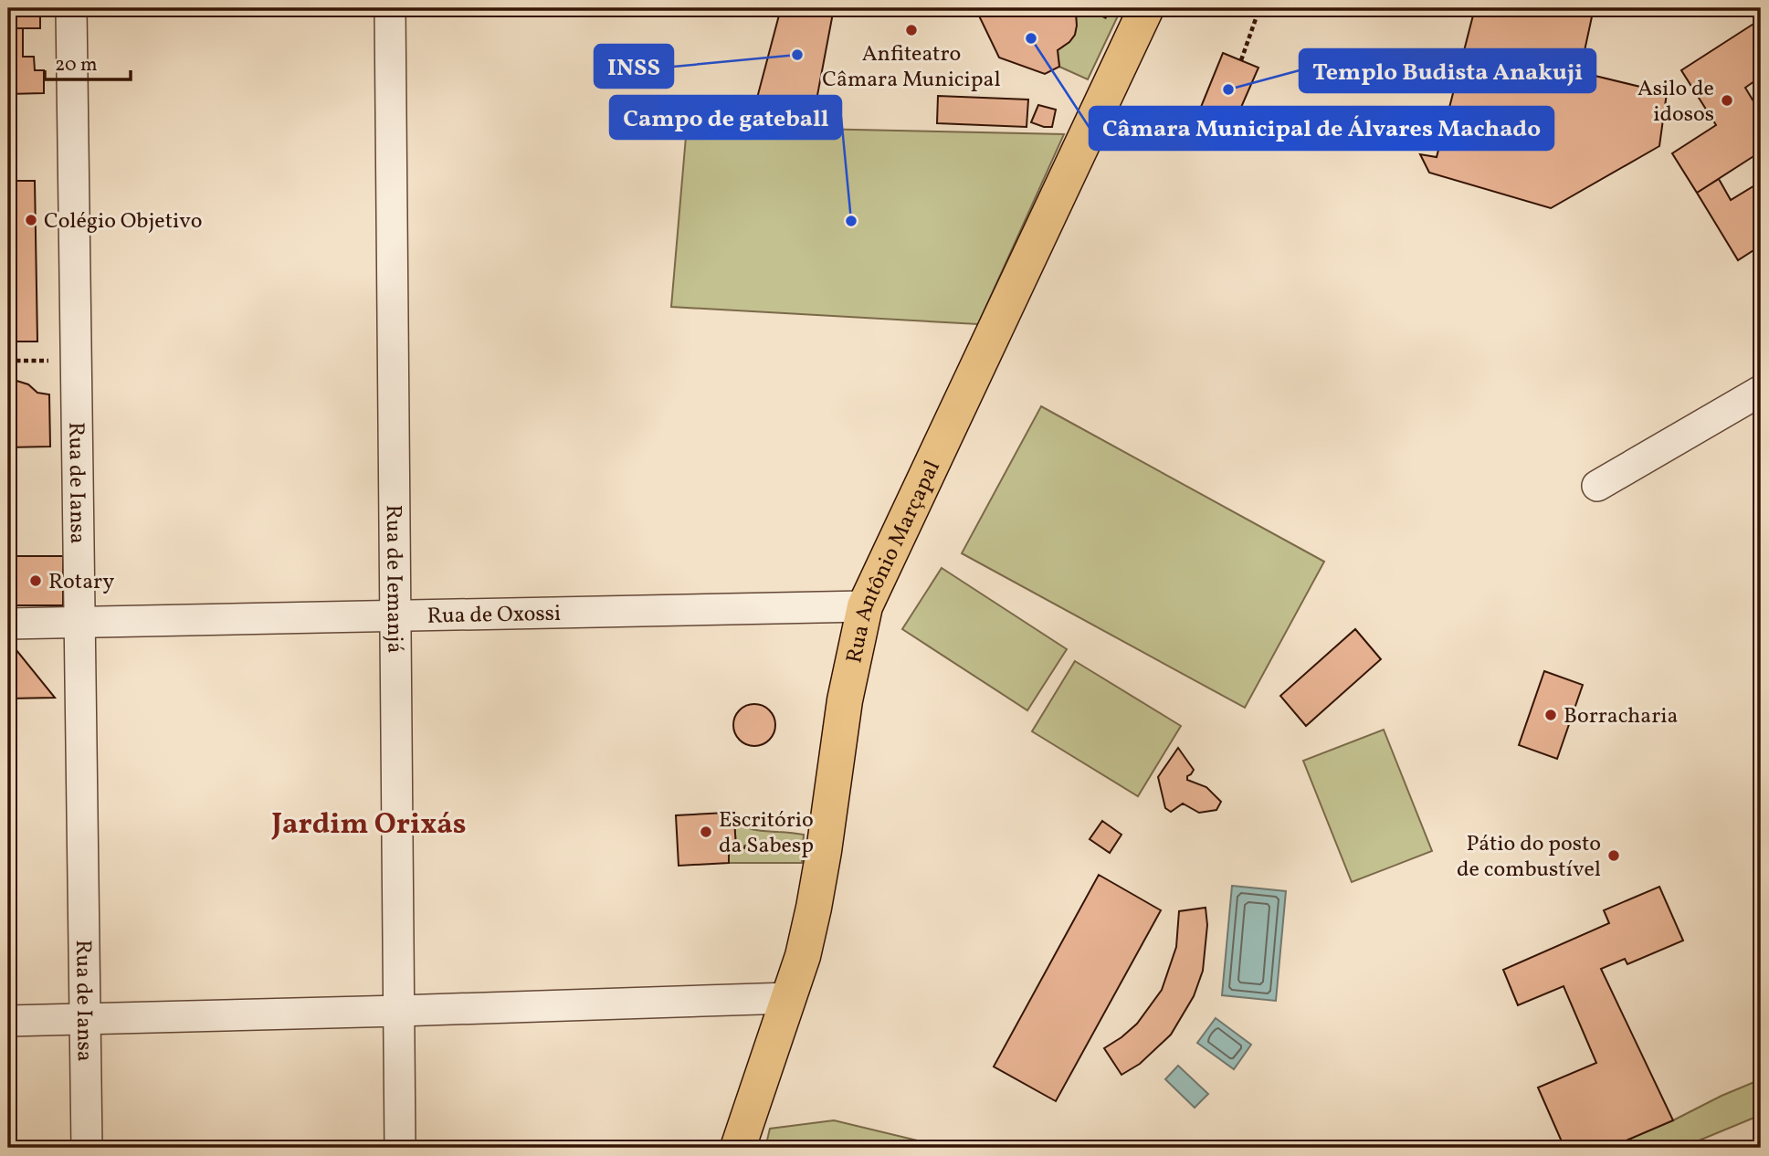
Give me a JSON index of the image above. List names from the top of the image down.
{
  "streets": {
    "main road": ["Rua Antônio Marçapal"],
    "street": ["Rua de Iansa", "Rua de Iemanjá", "Rua de Oxossi"]
  },
  "crossings": [
    ["Rua de Iansa", "Rua de Oxossi"],
    ["Rua Antônio Marçapal", "Rua de Oxossi"],
    ["Rua de Iemanjá", "Rua de Oxossi"]
  ],
  "districts": ["Jardim Orixás"],
  "places": [
    "Anfiteatro Câmara Municipal",
    "Câmara Municipal de Álvares Machado",
    "INSS",
    "Templo Budista Anakuji",
    "Asilo de idosos",
    "Colégio Objetivo",
    "Campo de gateball",
    "Rotary",
    "Borracharia",
    "Escritório da Sabesp",
    "Pátio do posto de combustível"
  ],
  "scale_bar": "20 m"
}
